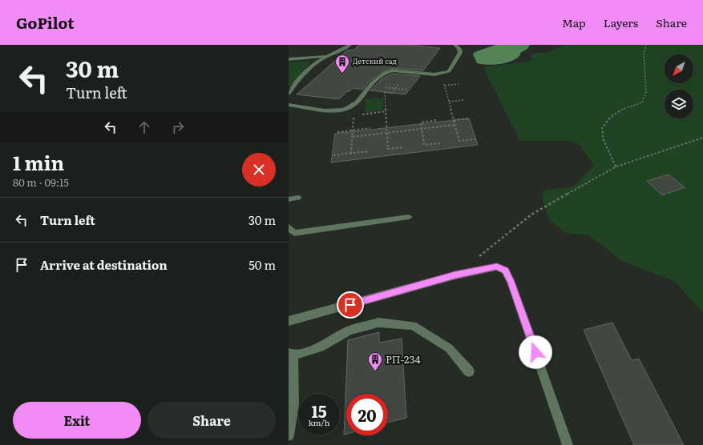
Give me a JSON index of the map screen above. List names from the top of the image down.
{
  "places": {
    "building": ["Детский сад", "РП-234"]
  },
  "north": "bottom left",
  "page": {
    "header": "GoPilot",
    "nav": ["Map", "Layers", "Share"],
    "turn": ["30 m", "Turn left"],
    "heading": ["1 min", "80 m · 09:15"],
    "list": [
      {
        "name": "Turn left",
        "value": "30 m"
      },
      {
        "name": "Arrive at destination",
        "value": "50 m"
      }
    ],
    "speed": "15 km/h",
    "limit": "20",
    "buttons": ["Exit", "Share"]
  }
}
